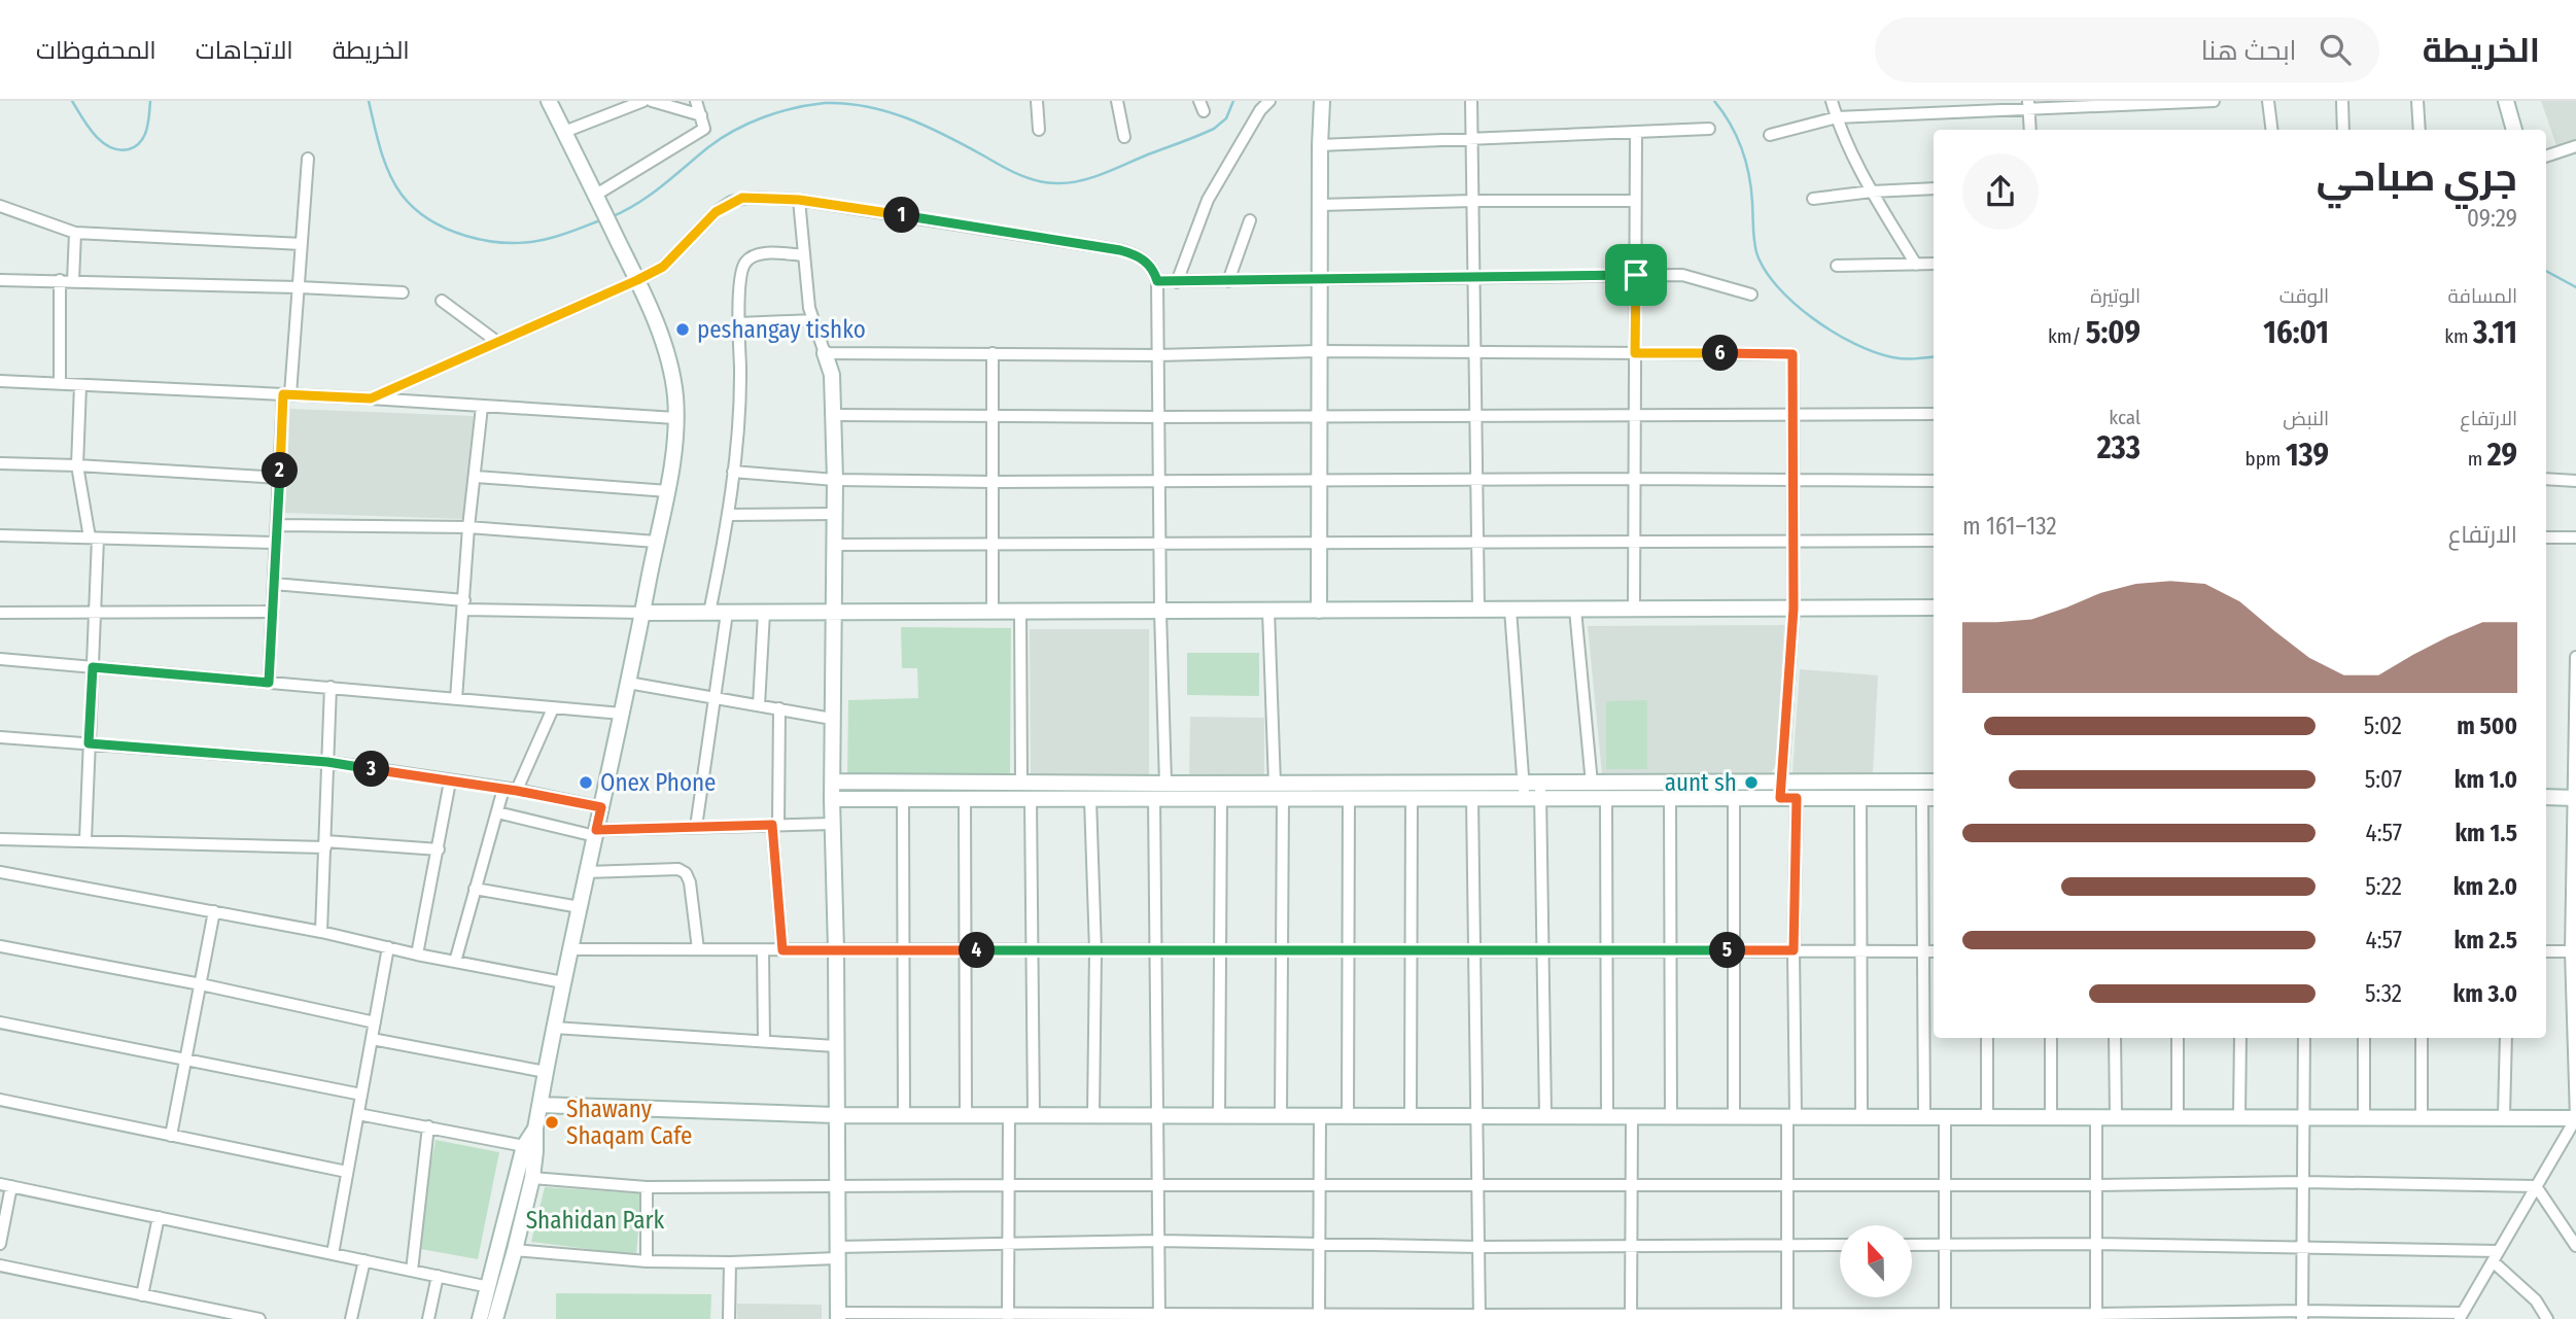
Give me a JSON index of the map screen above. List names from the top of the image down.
{
  "parks": ["Shahidan Park"],
  "places": [
    "peshangay tishko",
    "Onex Phone",
    "aunt sh",
    "Shawany Shaqam Cafe"
  ],
  "north": "top",
  "page": {
    "header": "الخريطة",
    "search": "ابحث هنا",
    "nav": ["الخريطة", "الاتجاهات", "المحفوظات"],
    "heading": ["جري صباحي", "09:29"],
    "pins": [
      "1",
      "6",
      "2",
      "3",
      "4",
      "5"
    ],
    "stats": [
      ["المسافة", "3.11 km"],
      ["الوقت", "16:01"],
      ["الوتيرة", "5:09 /km"],
      ["الارتفاع", "29 m"],
      ["النبض", "139 bpm"],
      ["kcal", "233"]
    ],
    "chart": ["الارتفاع", "132–161 m"],
    "list": [
      {
        "name": "500 m",
        "note": "5:02"
      },
      {
        "name": "1.0 km",
        "note": "5:07"
      },
      {
        "name": "1.5 km",
        "note": "4:57"
      },
      {
        "name": "2.0 km",
        "note": "5:22"
      },
      {
        "name": "2.5 km",
        "note": "4:57"
      },
      {
        "name": "3.0 km",
        "note": "5:32"
      }
    ]
  }
}
